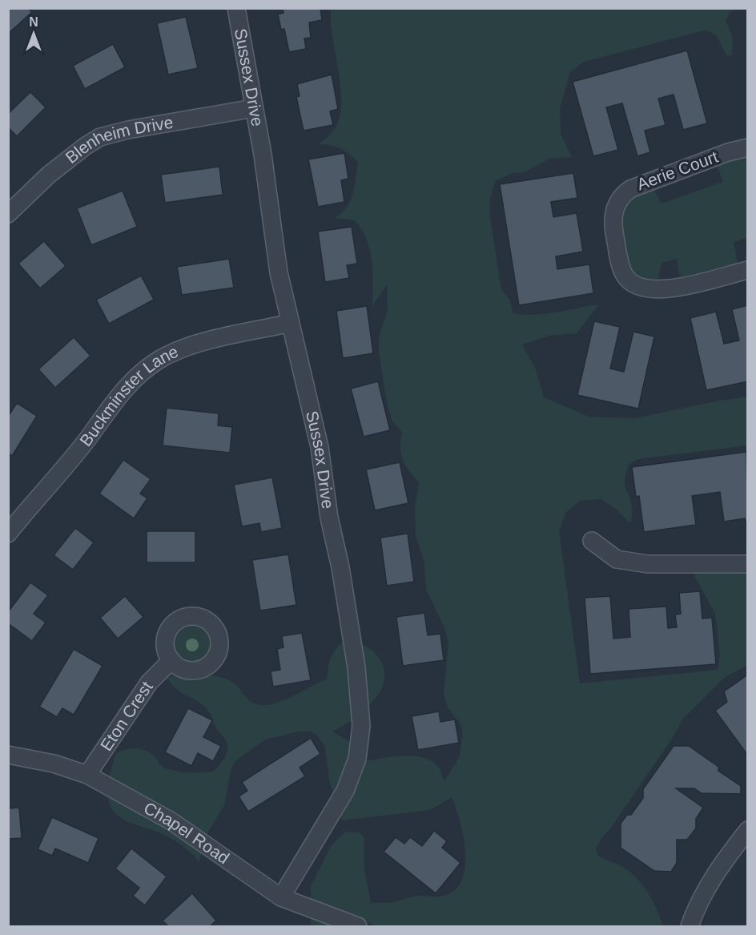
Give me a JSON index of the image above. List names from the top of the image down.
{
  "streets": {
    "street": [
      "Sussex Drive",
      "Blenheim Drive",
      "Aerie Court",
      "Buckminster Lane",
      "Eton Crest",
      "Chapel Road"
    ]
  },
  "crossings": [
    ["Sussex Drive", "Blenheim Drive"],
    ["Sussex Drive", "Buckminster Lane"],
    ["Sussex Drive", "Chapel Road"],
    ["Eton Crest", "Chapel Road"]
  ],
  "north": "top"
}
